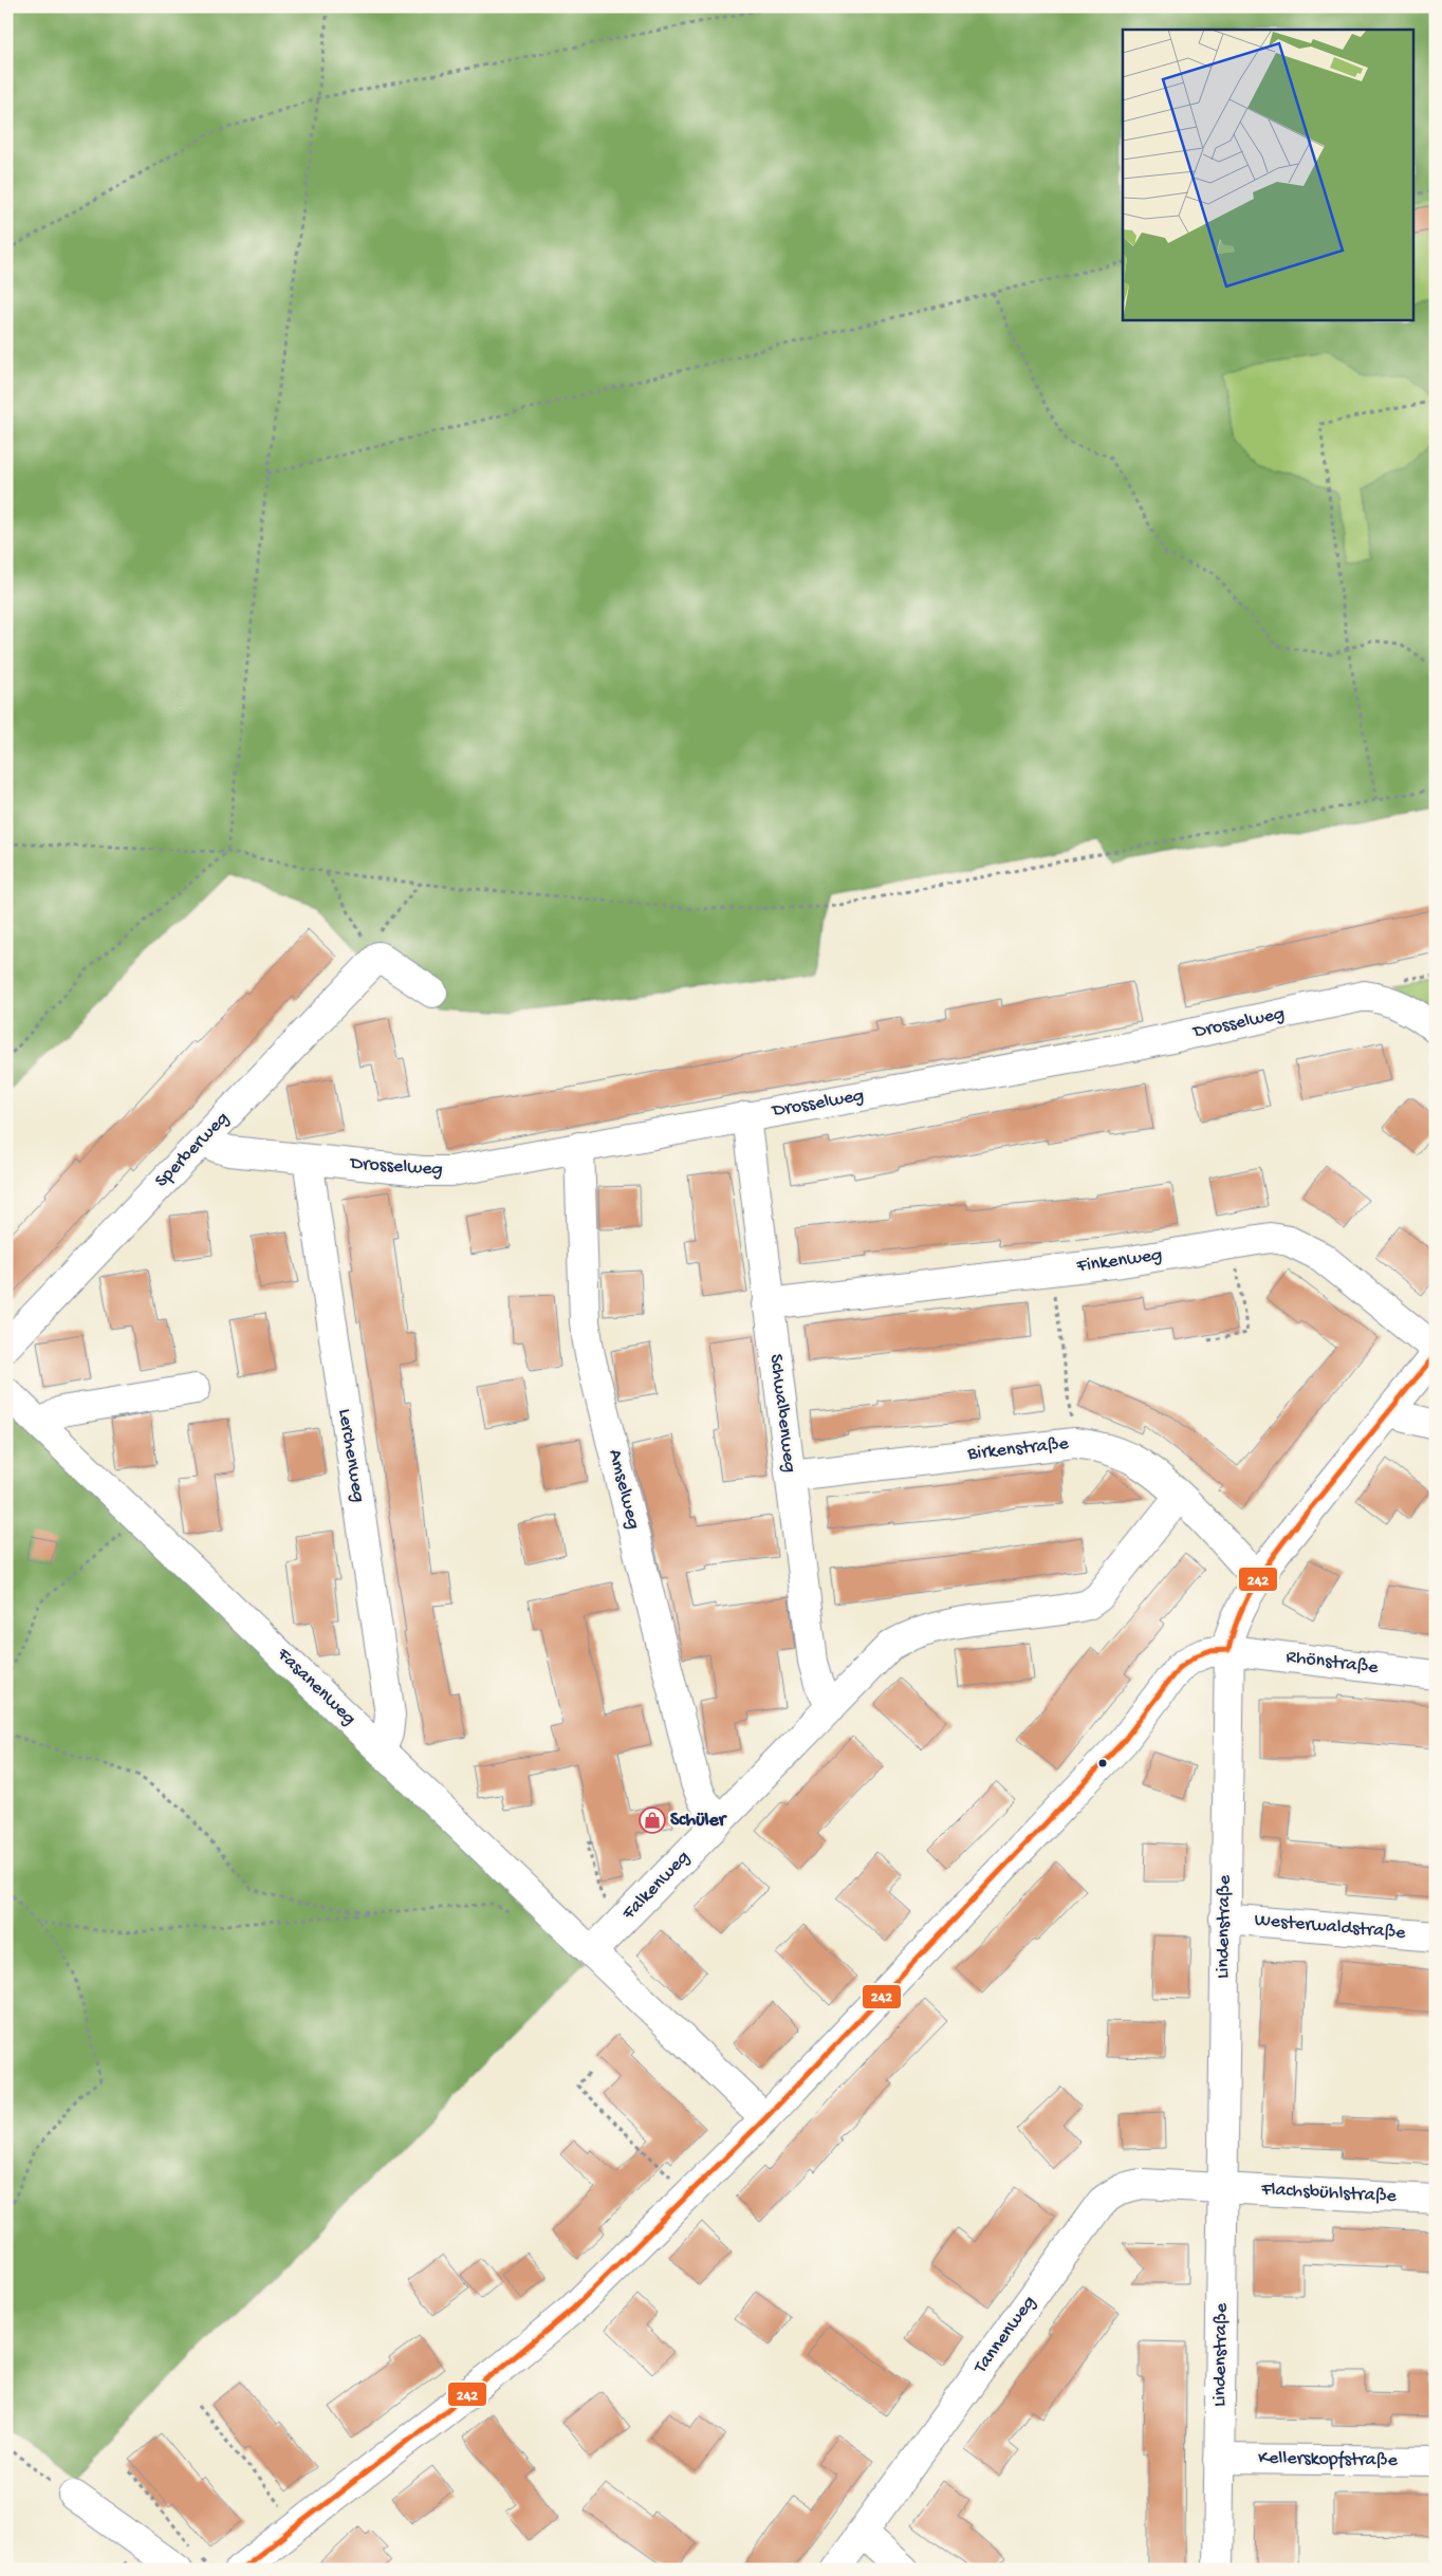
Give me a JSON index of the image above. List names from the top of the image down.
{
  "streets": {
    "street": [
      "Drosselweg",
      "Sperberweg",
      "Finkenweg",
      "Schwalbenweg",
      "Birkenstraße",
      "Lerchenweg",
      "Amselweg",
      "Rhönstraße",
      "Fasanenweg",
      "Falkenweg",
      "Lindenstraße",
      "Westerwaldstraße",
      "Flachsbühlstraße",
      "Tannenweg",
      "Kellerskopfstraße"
    ]
  },
  "crossings": [
    ["Drosselweg", "Sperberweg"],
    ["Drosselweg", "Schwalbenweg"],
    ["Drosselweg", "Lerchenweg"],
    ["Drosselweg", "Amselweg"],
    ["Finkenweg", "Schwalbenweg"],
    ["Schwalbenweg", "Birkenstraße"],
    ["Schwalbenweg", "Falkenweg"],
    ["Birkenstraße", "Falkenweg"],
    ["Birkenstraße", "Lindenstraße"],
    ["Lerchenweg", "Fasanenweg"],
    ["Amselweg", "Falkenweg"],
    ["Rhönstraße", "Lindenstraße"],
    ["Fasanenweg", "Falkenweg"],
    ["Lindenstraße", "Westerwaldstraße"],
    ["Lindenstraße", "Flachsbühlstraße"],
    ["Lindenstraße", "Tannenweg"],
    ["Lindenstraße", "Kellerskopfstraße"],
    ["Flachsbühlstraße", "Tannenweg"]
  ],
  "places": {
    "shop": ["Schüler"]
  },
  "lines": ["transit line 242"]
}
